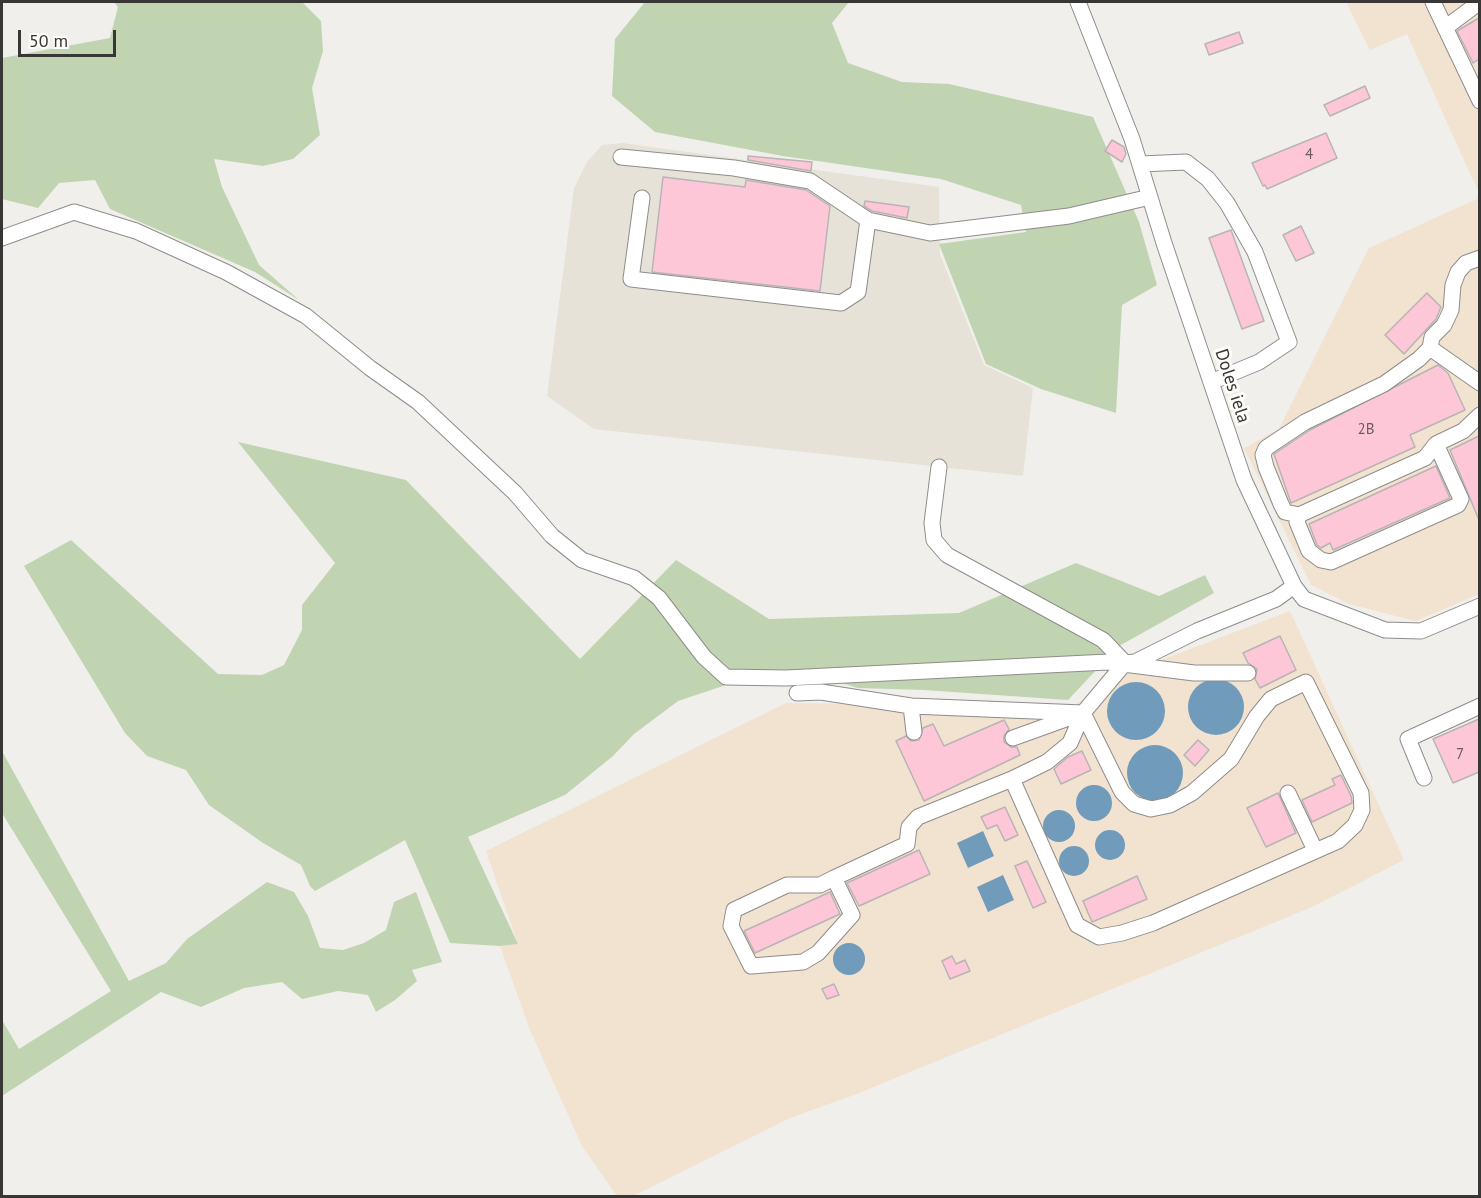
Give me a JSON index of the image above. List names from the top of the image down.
{
  "streets": {
    "street": ["Doles iela"]
  },
  "house_numbers": ["4", "2B", "7"],
  "scale_bar": "50 m"
}
